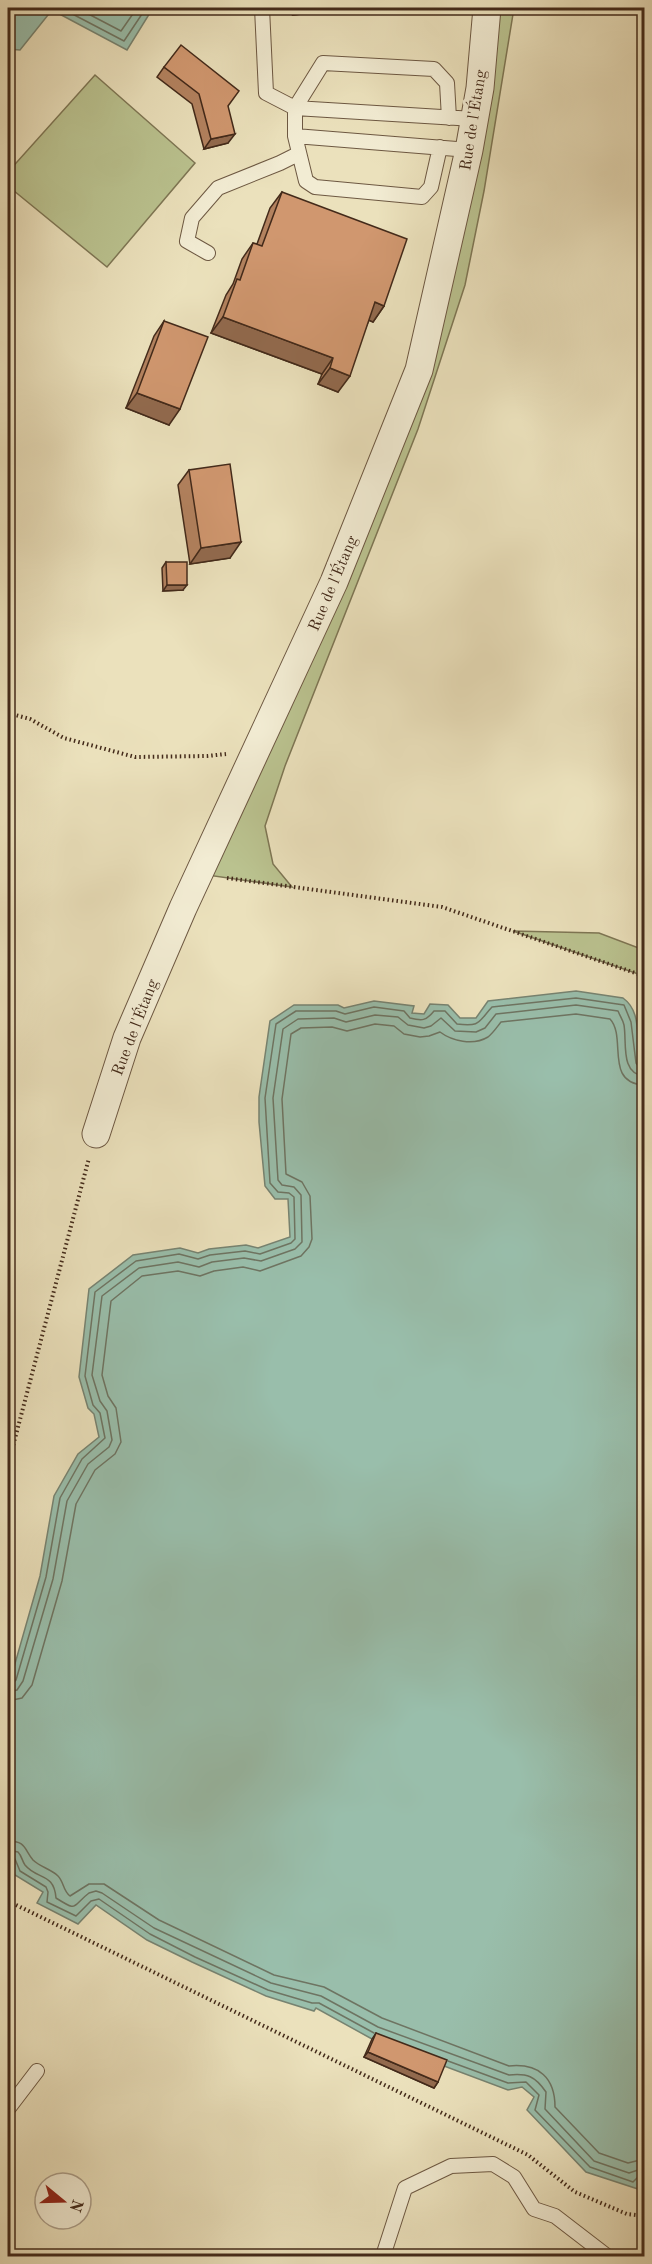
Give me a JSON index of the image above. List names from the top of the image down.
{
  "streets": {
    "street": ["Rue de l'Étang"]
  },
  "north": "right"
}
